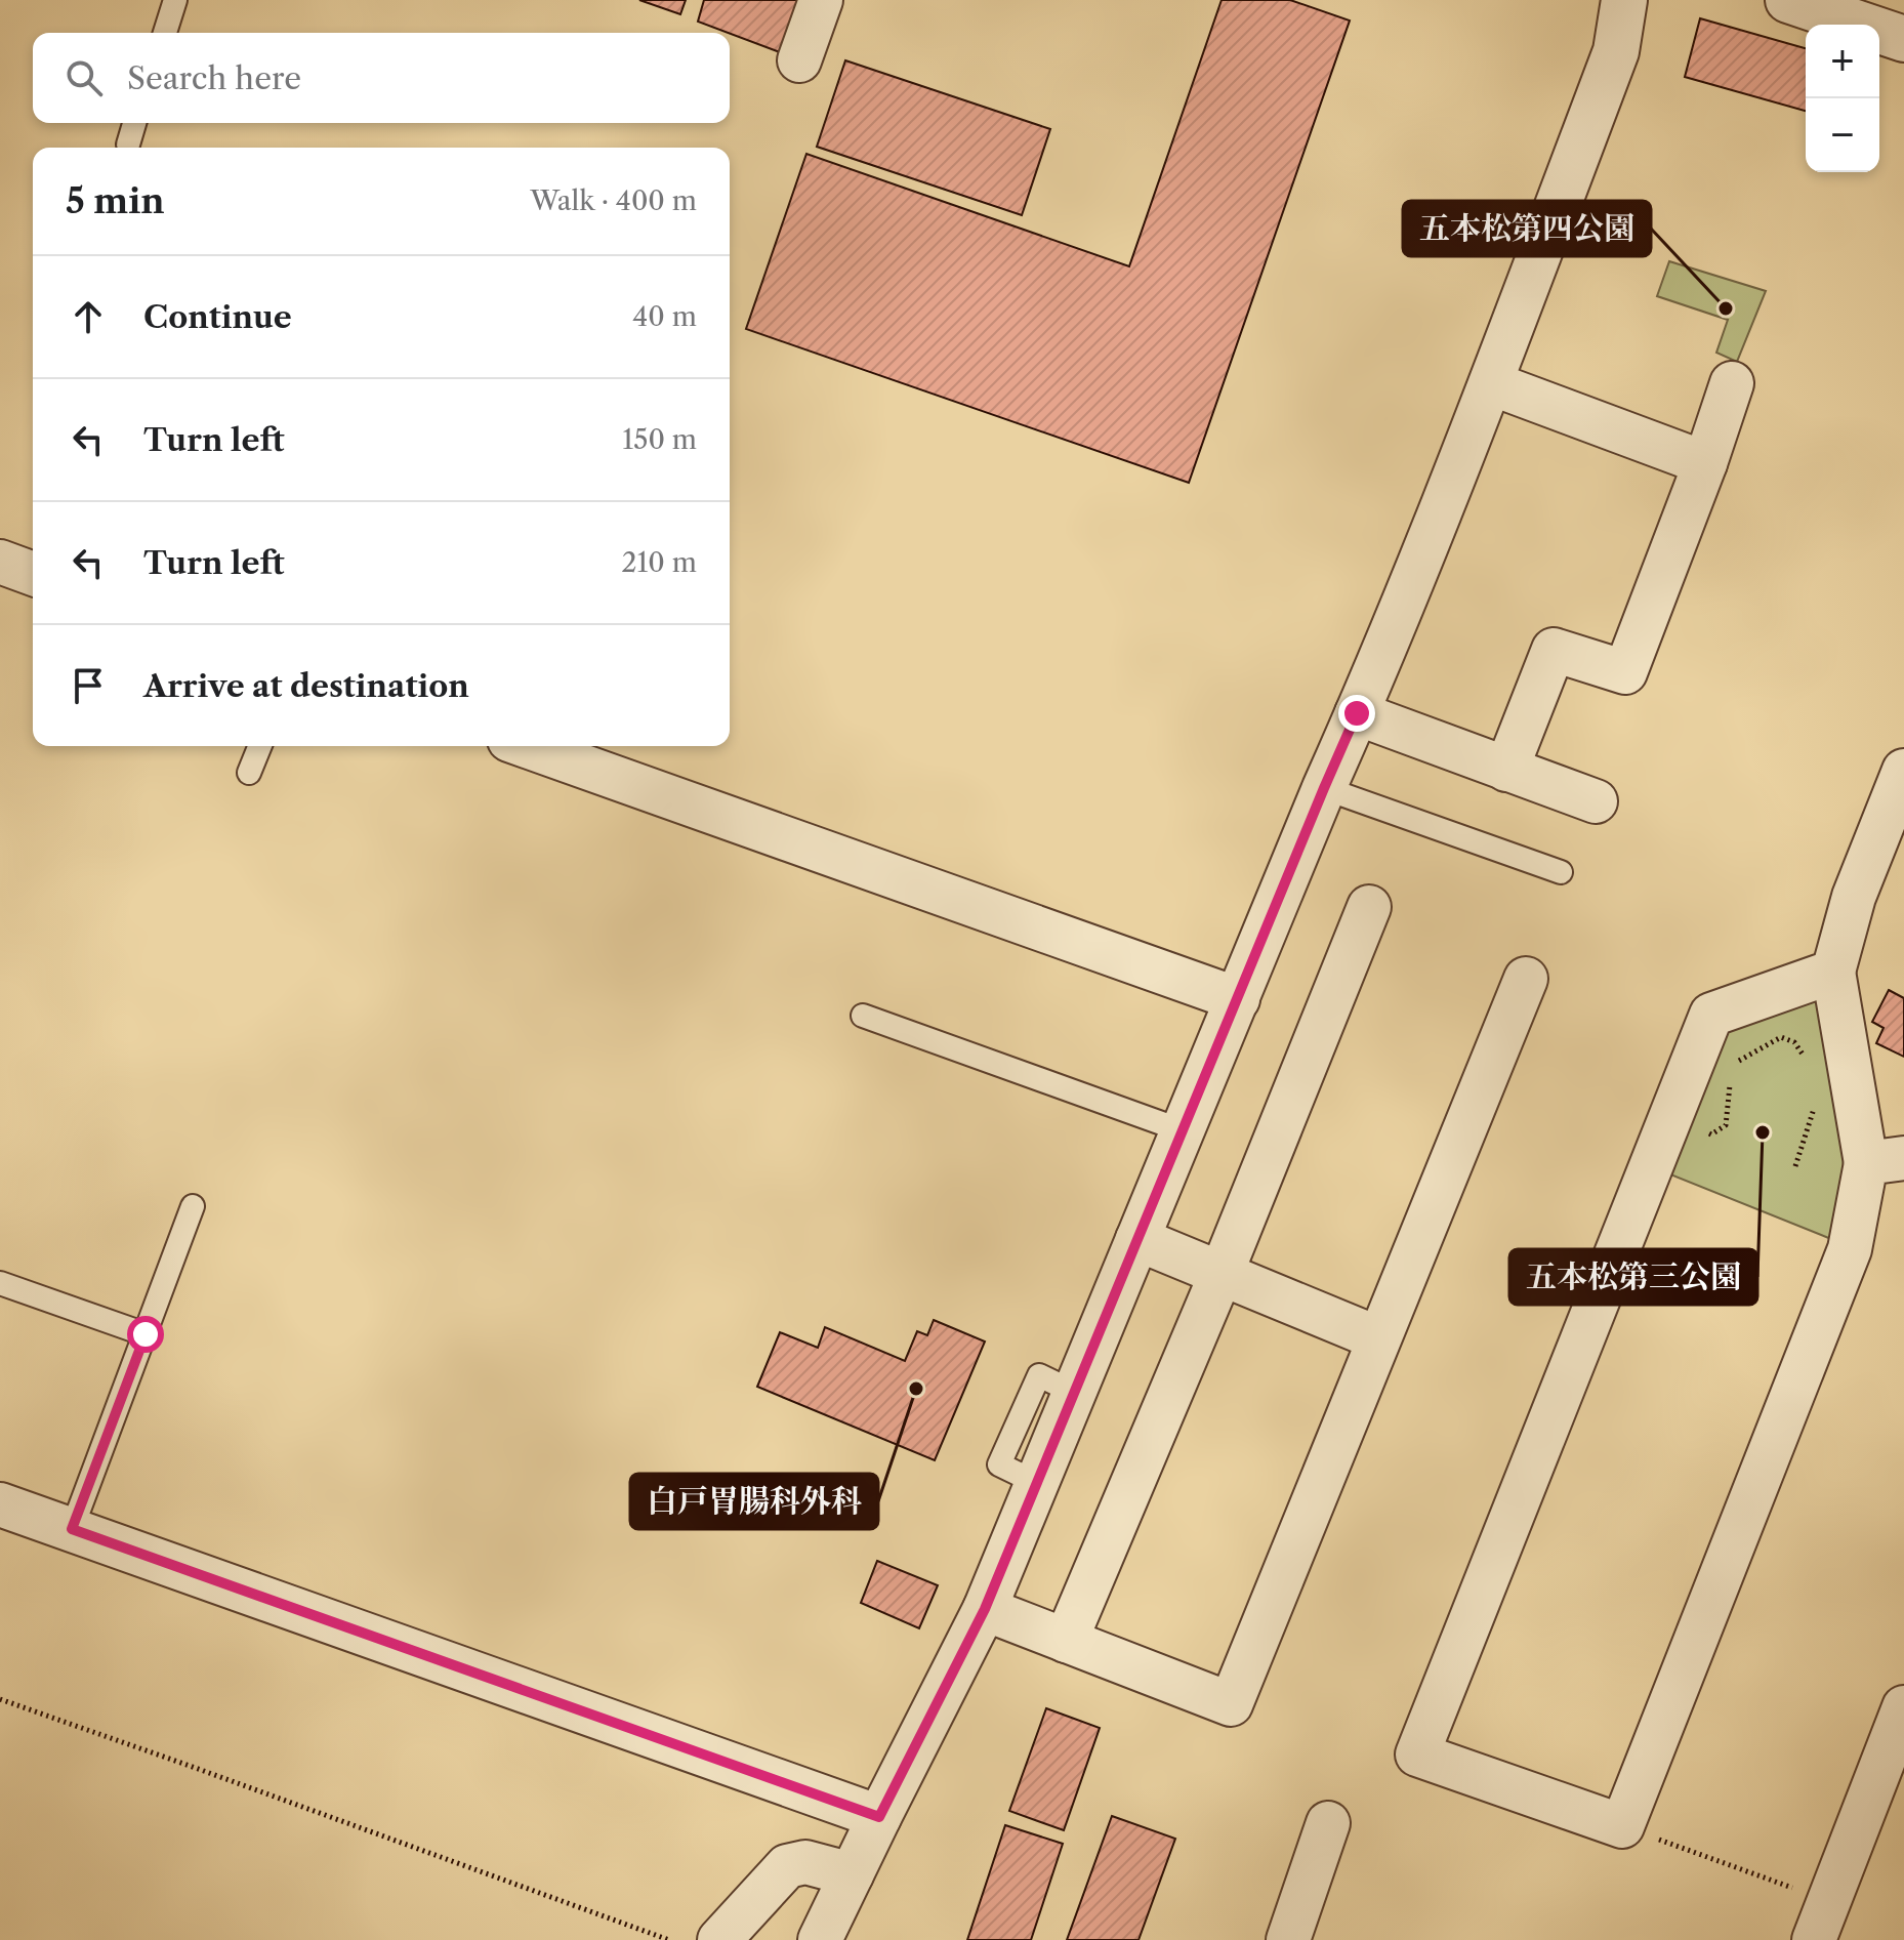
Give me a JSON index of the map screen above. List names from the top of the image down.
{
  "places": ["五本松第四公園", "五本松第三公園", "白戸胃腸科外科"],
  "page": {
    "map_buttons": ["+", "−"],
    "search": "Search here",
    "heading": ["5 min", "Walk · 400 m"],
    "list": [
      ["Continue", "40 m"],
      ["Turn left", "150 m"],
      ["Turn left", "210 m"],
      "Arrive at destination"
    ]
  }
}
